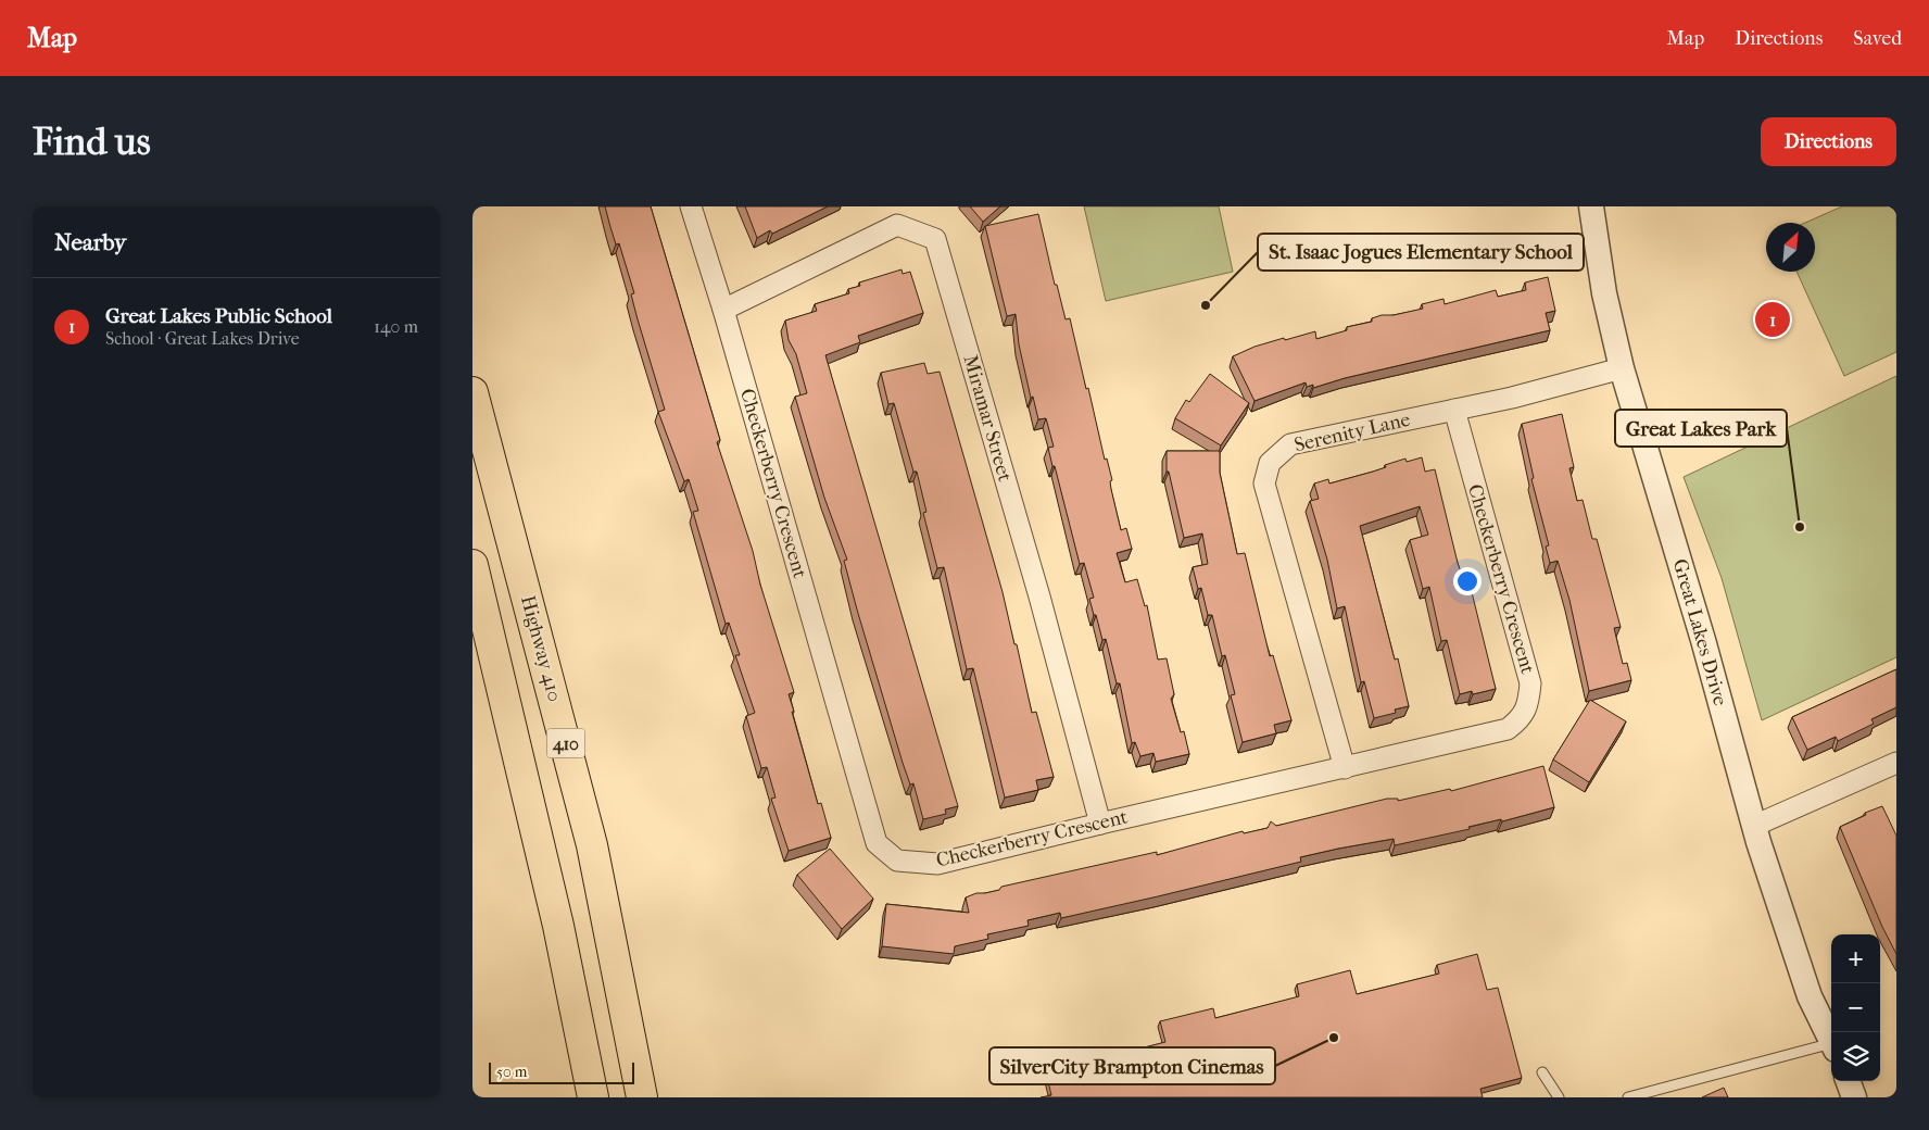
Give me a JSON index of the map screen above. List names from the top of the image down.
{
  "streets": {
    "highway": ["Highway 410", "410"],
    "street": [
      "Miramar Street",
      "Serenity Lane",
      "Checkerberry Crescent",
      "Great Lakes Drive"
    ]
  },
  "crossings": [
    ["Miramar Street", "Checkerberry Crescent"],
    ["Serenity Lane", "Checkerberry Crescent"],
    ["Serenity Lane", "Great Lakes Drive"]
  ],
  "places": ["St. Isaac Jogues Elementary School", "Great Lakes Park", "SilverCity Brampton Cinemas"],
  "scale_bar": "50 m",
  "north": "top right",
  "page": {
    "header": "Map",
    "nav": ["Map", "Directions", "Saved"],
    "buttons": "Directions",
    "title": "Find us",
    "heading": "Nearby",
    "list": [
      {
        "mark": "1",
        "name": "Great Lakes Public School",
        "note": "School · Great Lakes Drive",
        "value": "140 m"
      }
    ],
    "pins": "1",
    "map_buttons": ["+", "−"],
    "scale": "50 m"
  }
}
